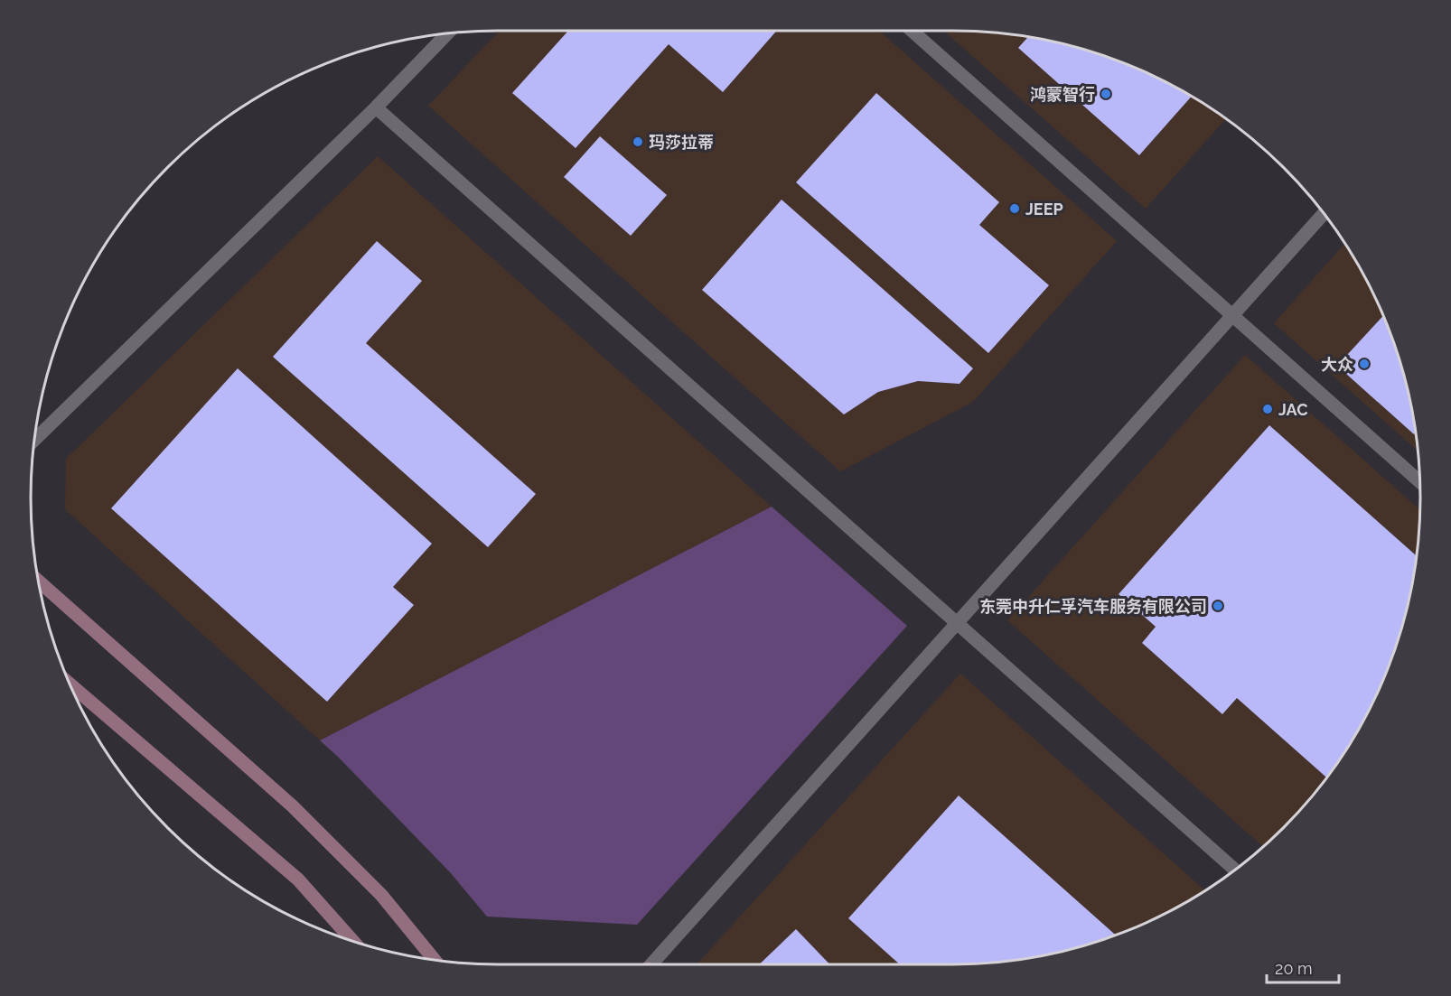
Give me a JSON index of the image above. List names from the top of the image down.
{
  "places": [
    "鸿蒙智行",
    "玛莎拉蒂",
    "JEEP",
    "大众",
    "JAC",
    "东莞中升仁孚汽车服务有限公司"
  ],
  "scale_bar": "20 m"
}
